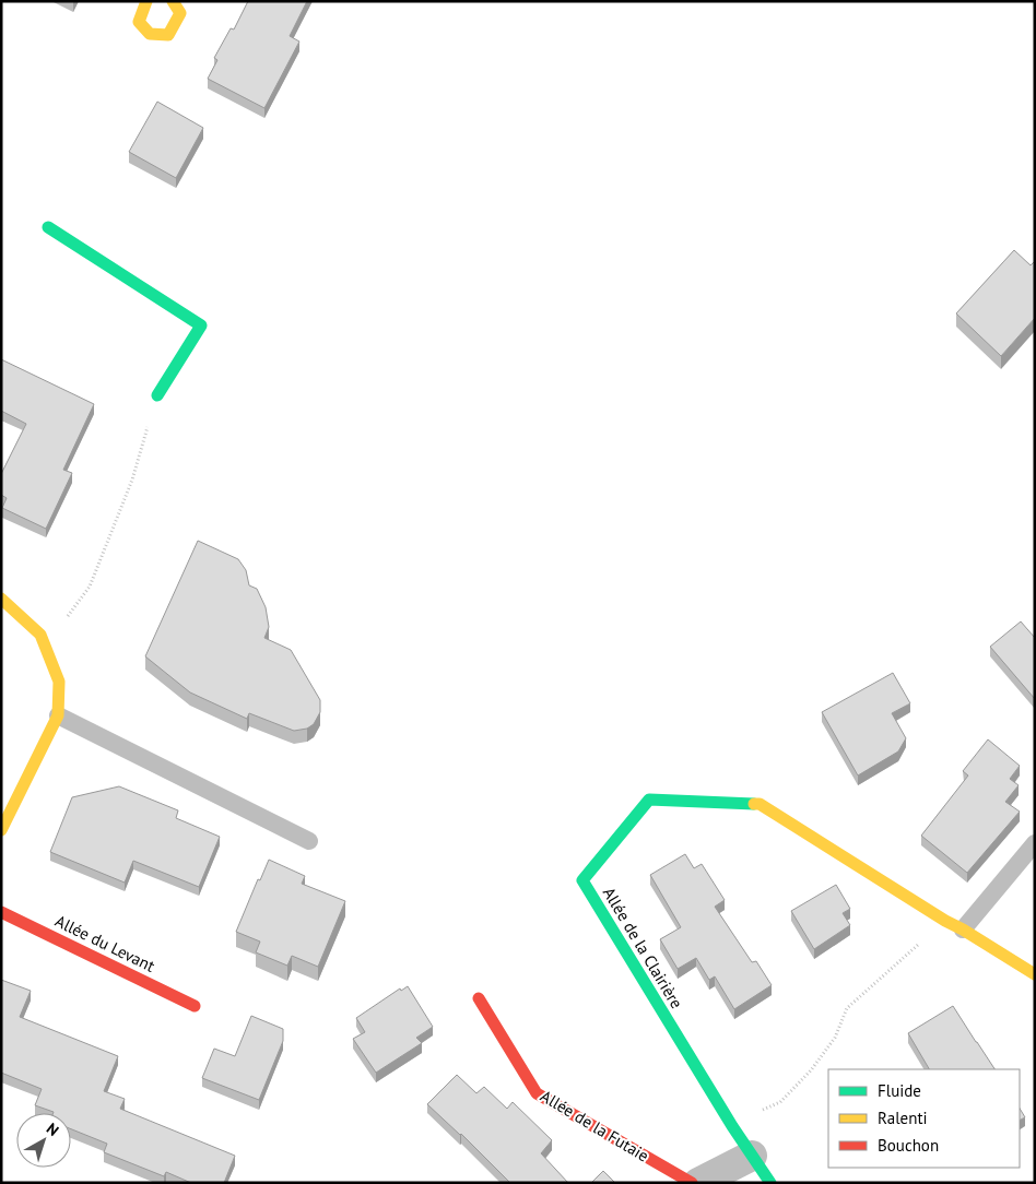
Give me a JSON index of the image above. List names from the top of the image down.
{
  "streets": {
    "street": ["Allée du Levant", "Allée de la Clairière", "Allée de la Futaie"]
  },
  "legend": ["Fluide", "Ralenti", "Bouchon"],
  "north": "top right"
}
